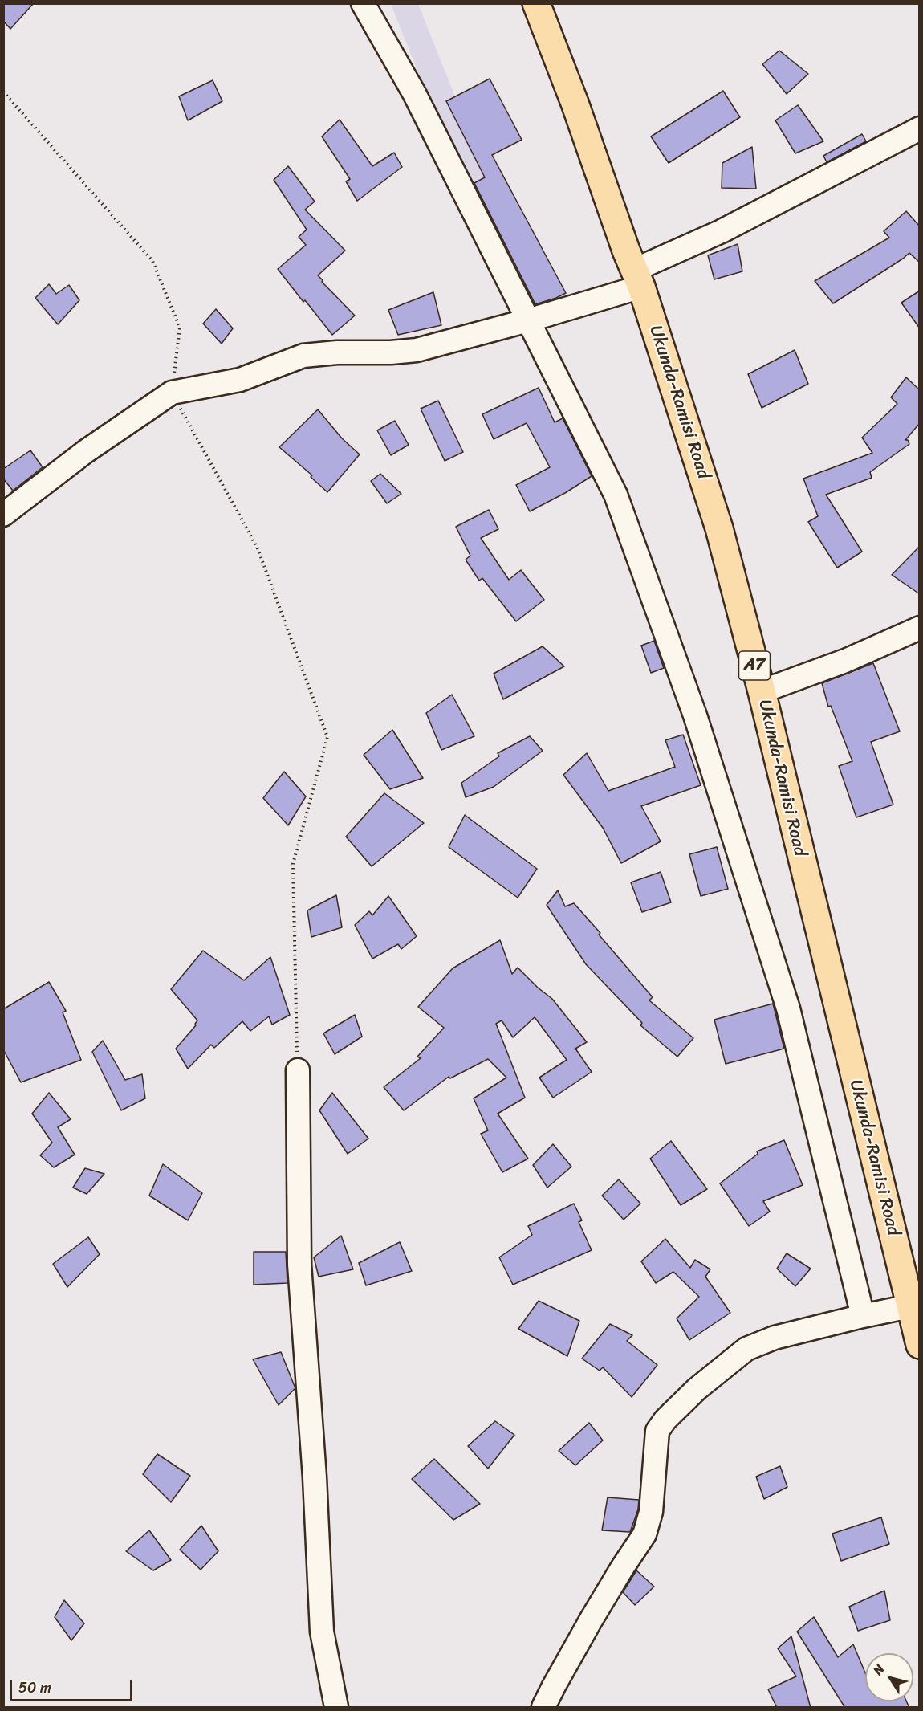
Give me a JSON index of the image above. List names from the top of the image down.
{
  "streets": {
    "highway": ["Ukunda-Ramisi Road", "A7"]
  },
  "scale_bar": "50 m",
  "north": "top left"
}
